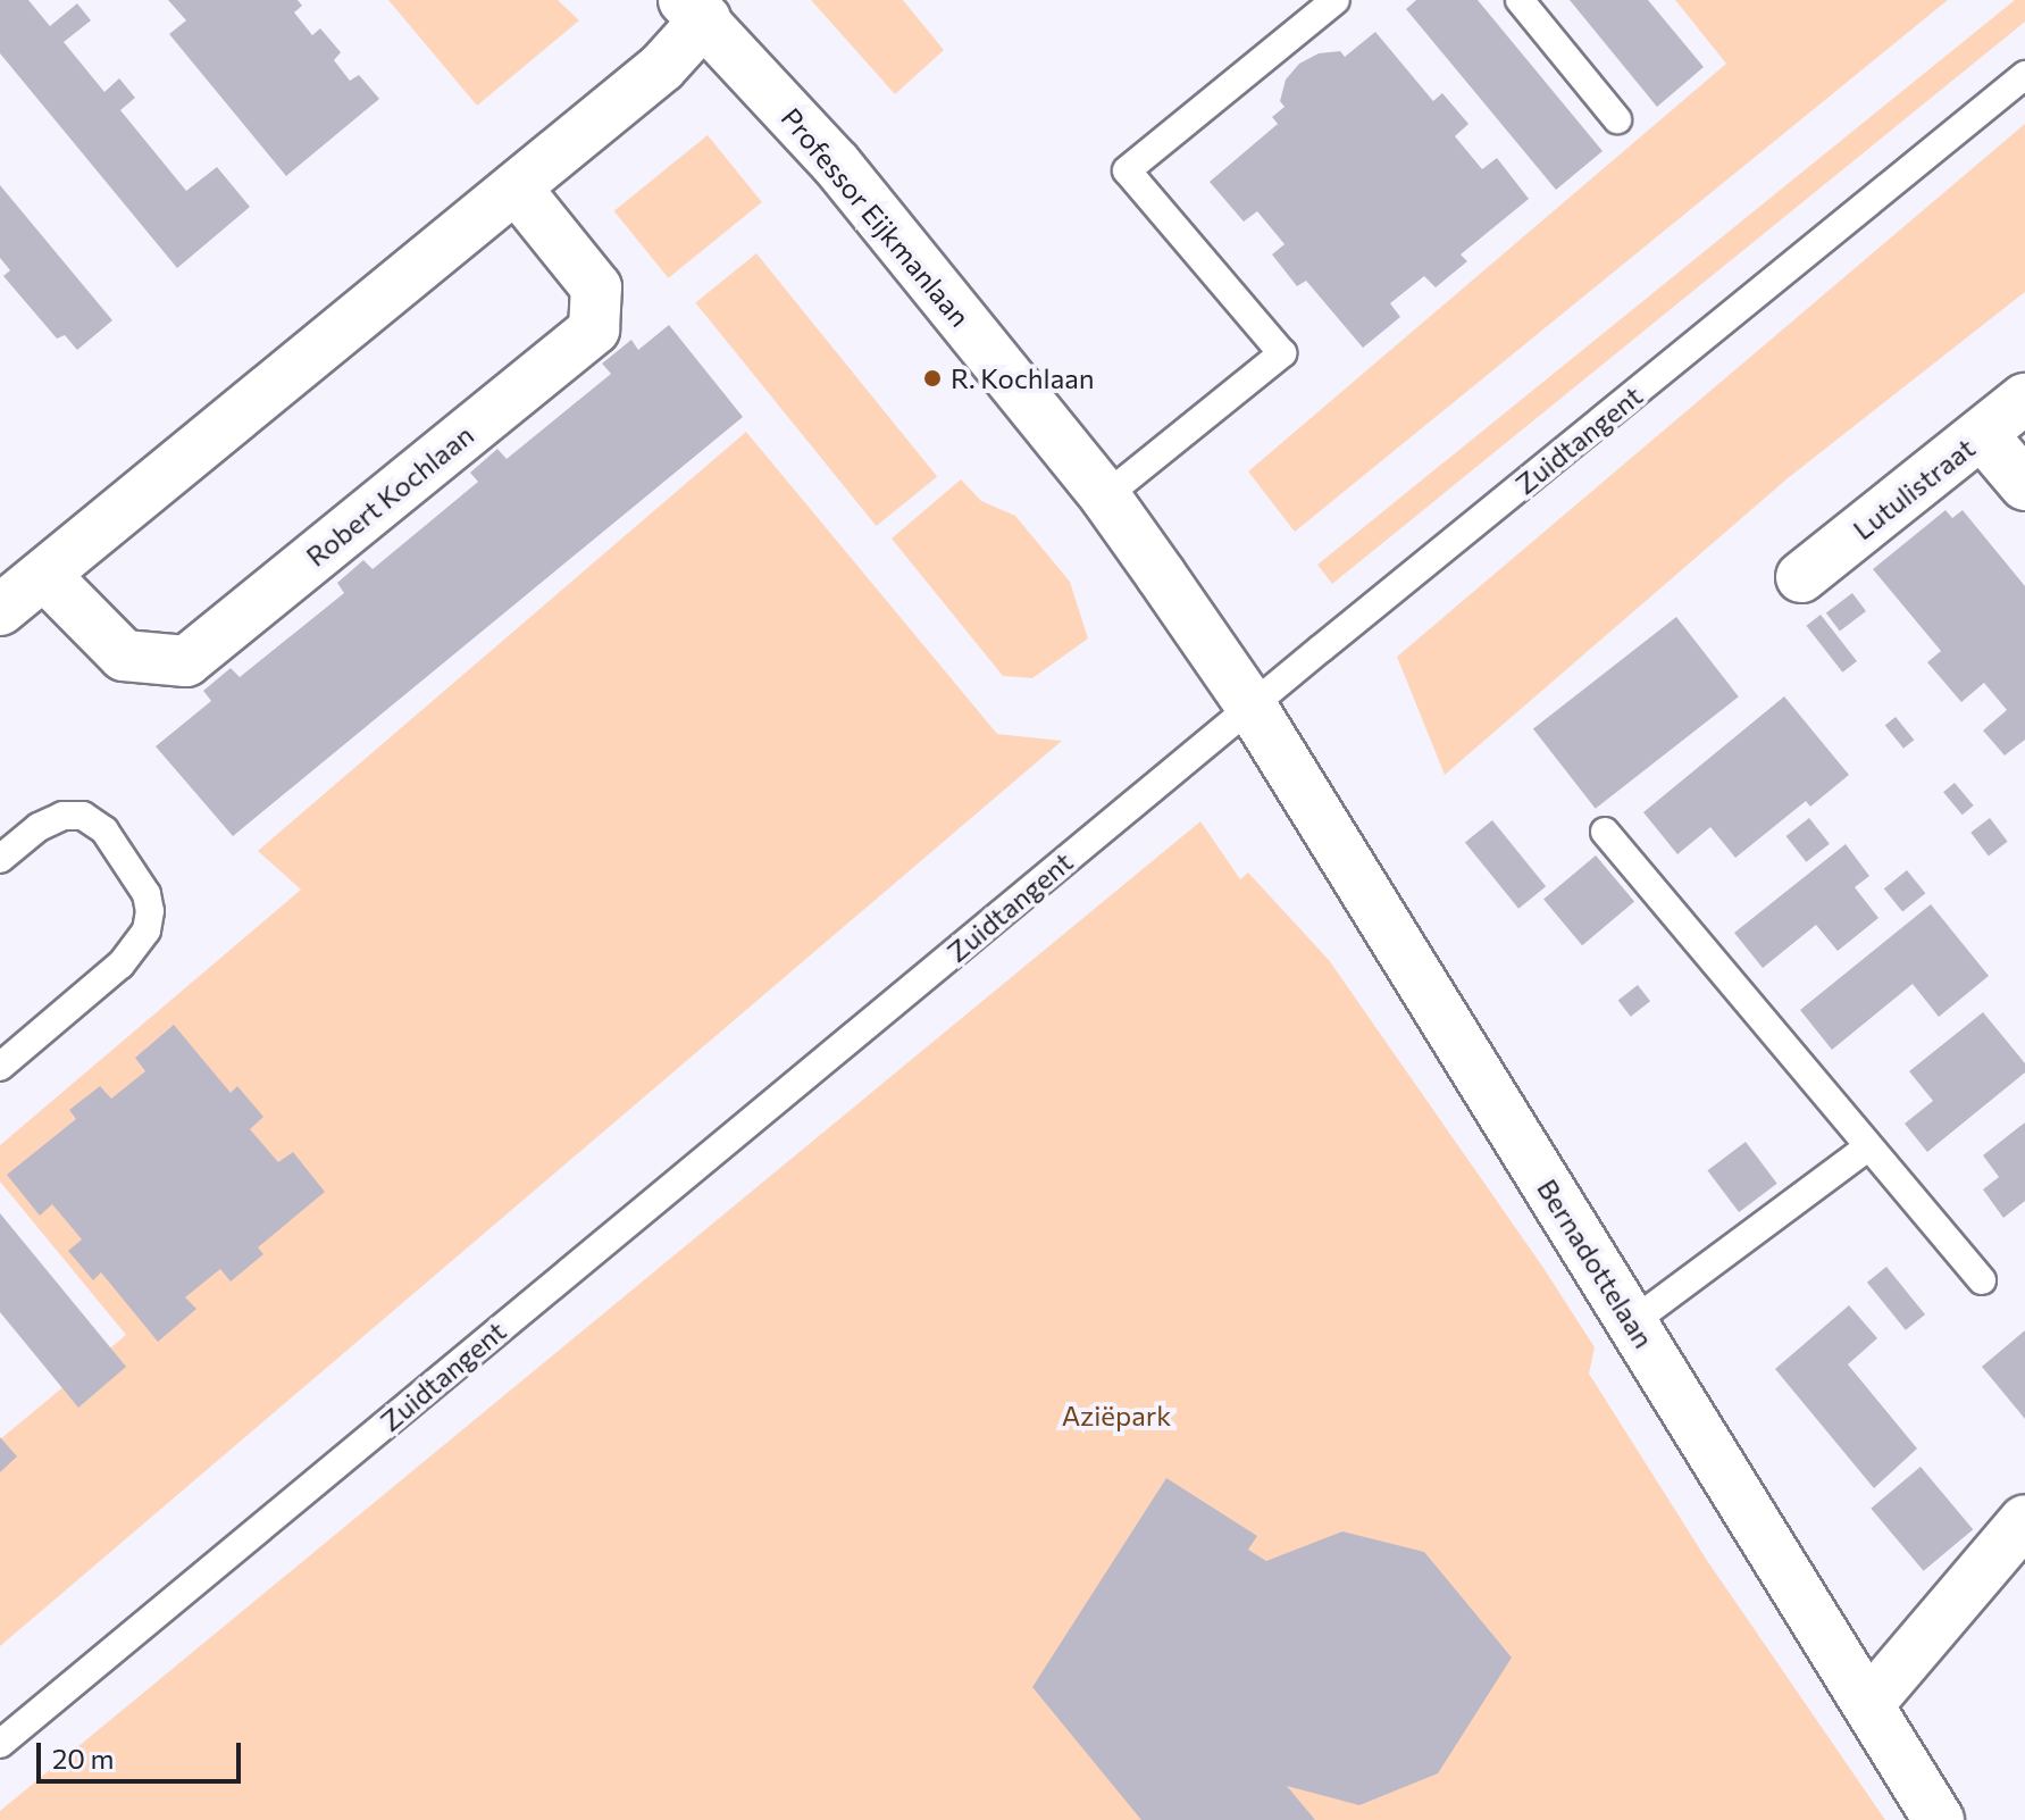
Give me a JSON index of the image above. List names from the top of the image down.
{
  "streets": {
    "street": [
      "Professor Eijkmanlaan",
      "Lutulistraat",
      "Robert Kochlaan",
      "Bernadottelaan"
    ],
    "lane": ["Zuidtangent"]
  },
  "crossings": [
    ["Professor Eijkmanlaan", "Zuidtangent"],
    ["Professor Eijkmanlaan", "Bernadottelaan"],
    ["Zuidtangent", "Bernadottelaan"]
  ],
  "parks": ["Aziëpark"],
  "places": ["R. Kochlaan"],
  "scale_bar": "20 m"
}
